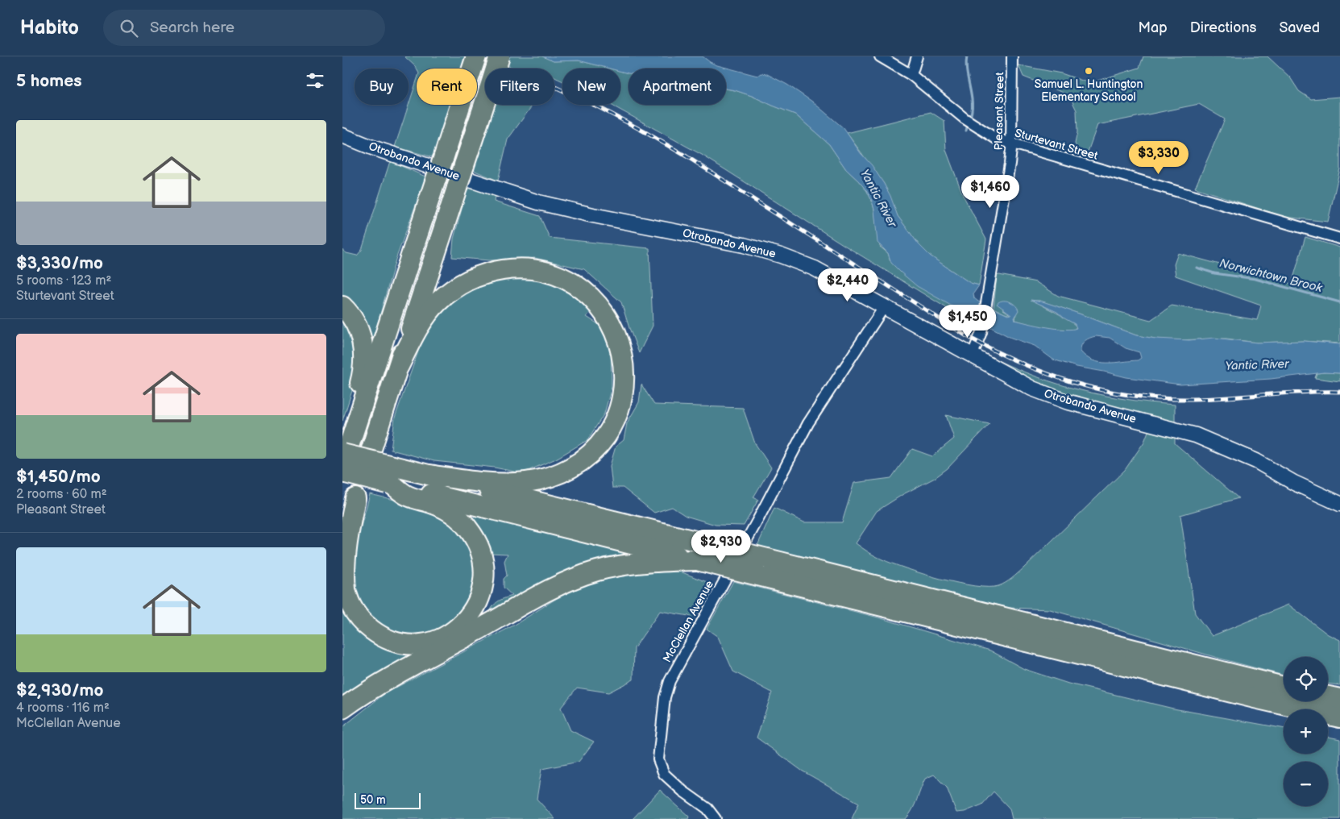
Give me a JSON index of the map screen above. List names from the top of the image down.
{
  "streets": {
    "street": [
      "Pleasant Street",
      "Sturtevant Street",
      "Otrobando Avenue",
      "McClellan Avenue"
    ]
  },
  "crossings": [
    ["Pleasant Street", "Sturtevant Street"],
    ["Pleasant Street", "Otrobando Avenue"],
    ["Otrobando Avenue", "McClellan Avenue"]
  ],
  "water": ["Yantic River", "Norwichtown Brook"],
  "places": ["Samuel L. Huntington Elementary School"],
  "scale_bar": "50 m",
  "page": {
    "header": "Habito",
    "search": "Search here",
    "nav": ["Map", "Directions", "Saved"],
    "heading": "5 homes",
    "chip": [
      "Buy",
      "Rent",
      "Filters",
      "New",
      "Apartment"
    ],
    "list": [
      {
        "name": "$3,330/mo",
        "note": "5 rooms · 123 m² · Sturtevant Street"
      },
      {
        "name": "$1,450/mo",
        "note": "2 rooms · 60 m² · Pleasant Street"
      },
      {
        "name": "$2,930/mo",
        "note": "4 rooms · 116 m² · McClellan Avenue"
      }
    ],
    "price": [
      "$3,330",
      "$1,460",
      "$2,440",
      "$1,450",
      "$2,930"
    ],
    "map_buttons": ["+", "−"],
    "scale": "50 m"
  }
}
